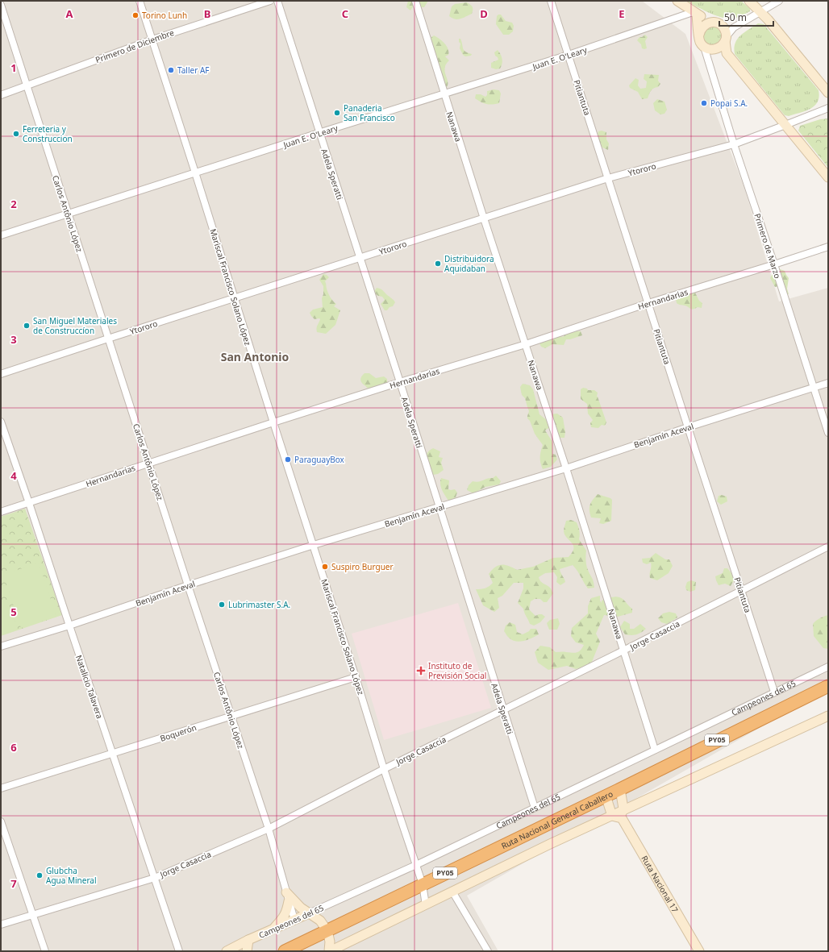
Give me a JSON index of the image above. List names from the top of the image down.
{
  "streets": {
    "highway": ["PY05", "Ruta Nacional General Caballero"],
    "street": [
      "Primero de Diciembre",
      "Juan E. O'Leary",
      "Pitiantuta",
      "Nanawa",
      "Ytororo",
      "Adela Speratti",
      "Carlos Antônio López",
      "Primero de Marzo",
      "Mariscal Francisco Solano López",
      "Hernandarias",
      "Benjamín Aceval",
      "Jorge Casaccia",
      "Natalicio Talavera",
      "Campeones del 65",
      "Boquerón",
      "Ruta Nacional 17"
    ]
  },
  "crossings": [
    ["Primero de Diciembre", "Carlos Antônio López"],
    ["Primero de Diciembre", "Mariscal Francisco Solano López"],
    ["Juan E. O'Leary", "Pitiantuta"],
    ["Juan E. O'Leary", "Nanawa"],
    ["Juan E. O'Leary", "Adela Speratti"],
    ["Juan E. O'Leary", "Carlos Antônio López"],
    ["Juan E. O'Leary", "Mariscal Francisco Solano López"],
    ["Pitiantuta", "Ytororo"],
    ["Pitiantuta", "Hernandarias"],
    ["Pitiantuta", "Benjamín Aceval"],
    ["Pitiantuta", "Jorge Casaccia"],
    ["Pitiantuta", "Campeones del 65"],
    ["Nanawa", "Ytororo"],
    ["Nanawa", "Hernandarias"],
    ["Nanawa", "Benjamín Aceval"],
    ["Nanawa", "Jorge Casaccia"],
    ["Nanawa", "Campeones del 65"],
    ["Ytororo", "Adela Speratti"],
    ["Ytororo", "Carlos Antônio López"],
    ["Ytororo", "Primero de Marzo"],
    ["Ytororo", "Mariscal Francisco Solano López"],
    ["Adela Speratti", "Hernandarias"],
    ["Adela Speratti", "Benjamín Aceval"],
    ["Adela Speratti", "Jorge Casaccia"],
    ["Adela Speratti", "Campeones del 65"],
    ["Carlos Antônio López", "Hernandarias"],
    ["Carlos Antônio López", "Benjamín Aceval"],
    ["Carlos Antônio López", "Jorge Casaccia"],
    ["Carlos Antônio López", "Campeones del 65"],
    ["Carlos Antônio López", "Boquerón"],
    ["Primero de Marzo", "Hernandarias"],
    ["Primero de Marzo", "Benjamín Aceval"],
    ["Mariscal Francisco Solano López", "Hernandarias"],
    ["Mariscal Francisco Solano López", "Benjamín Aceval"],
    ["Mariscal Francisco Solano López", "Jorge Casaccia"],
    ["Mariscal Francisco Solano López", "Campeones del 65"],
    ["Mariscal Francisco Solano López", "Boquerón"],
    ["Mariscal Francisco Solano López", "Ruta Nacional General Caballero"],
    ["Hernandarias", "Natalicio Talavera"],
    ["Benjamín Aceval", "Natalicio Talavera"],
    ["Jorge Casaccia", "Natalicio Talavera"],
    ["Natalicio Talavera", "Boquerón"],
    ["Ruta Nacional General Caballero", "Ruta Nacional 17"]
  ],
  "districts": ["San Antonio"],
  "places": {
    "other": [
      "Torino Lunh",
      "Taller AF",
      "Popai S.A.",
      "Panaderia San Francisco",
      "Ferreteria y Construccion",
      "Distribuidora Aquidaban",
      "San Miguel Materiales de Construccíon",
      "ParaguayBox",
      "Suspiro Burguer",
      "Lubrimaster S.A.",
      "Glubcha Agua Mineral"
    ],
    "health": ["Instituto de Previsión Social"]
  },
  "scale_bar": "50 m",
  "grid": {
    "columns": [
      "A",
      "B",
      "C",
      "D",
      "E"
    ],
    "rows": [
      "1",
      "2",
      "3",
      "4",
      "5",
      "6",
      "7"
    ]
  }
}
